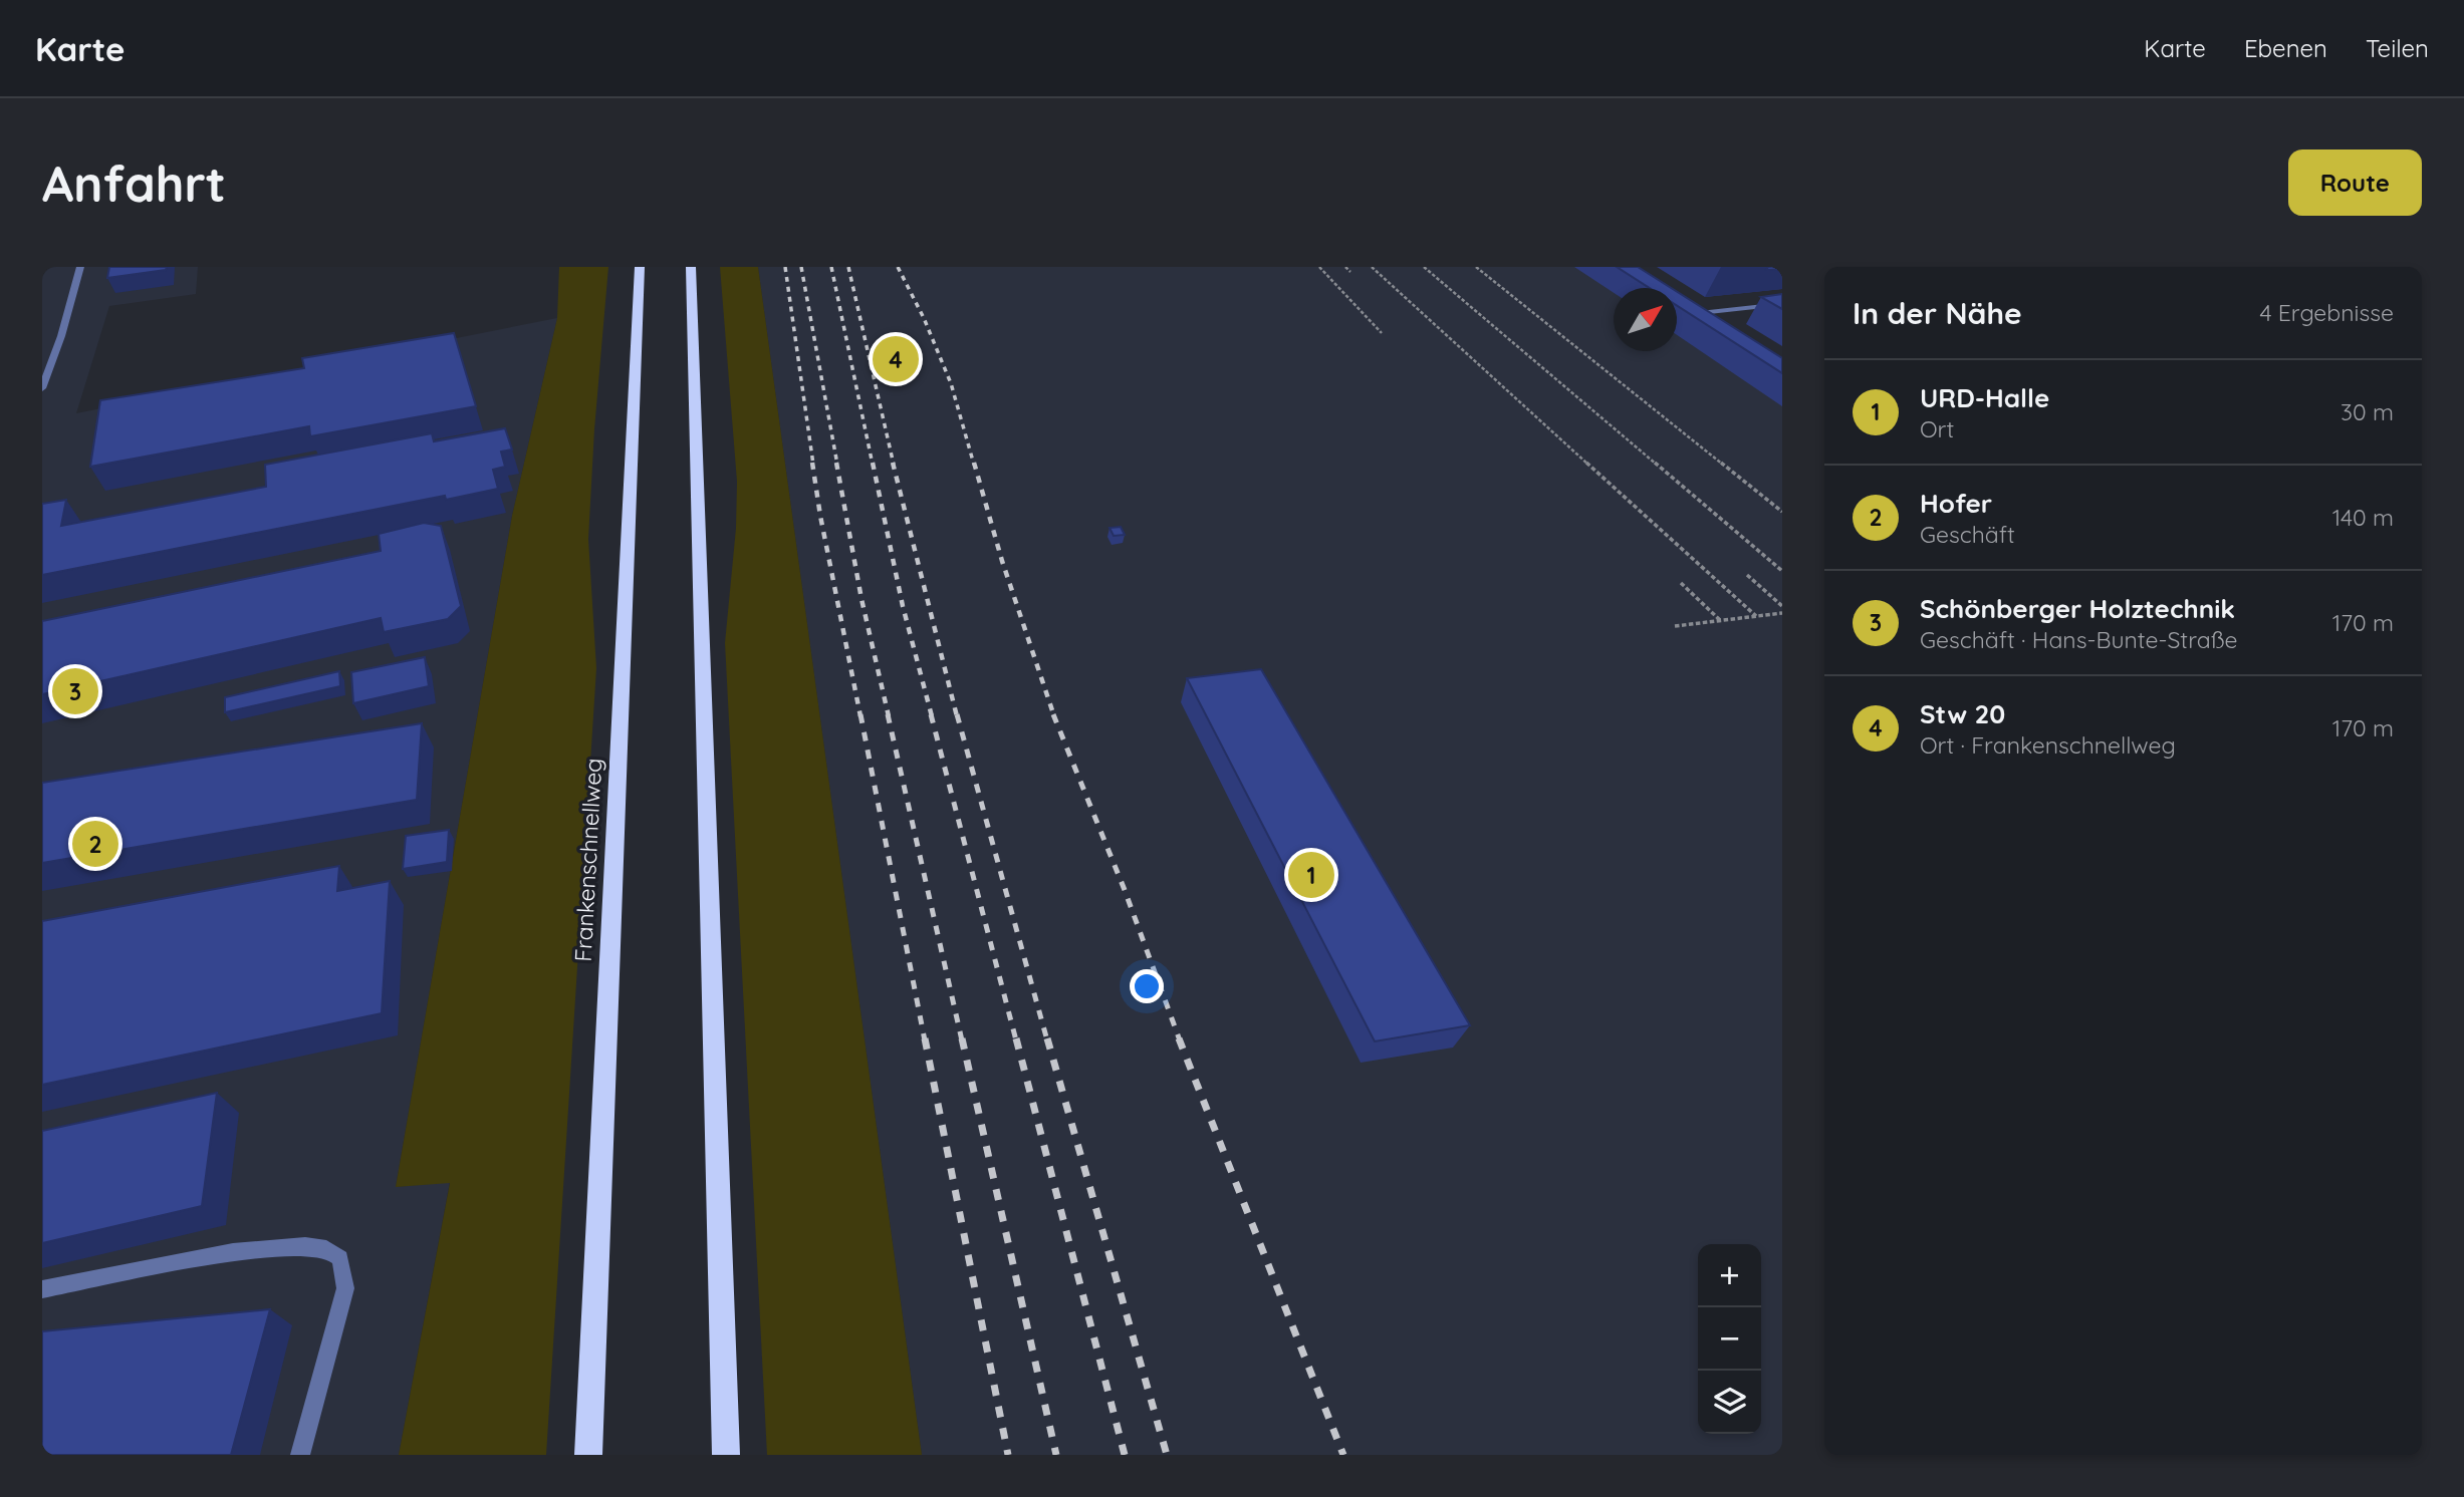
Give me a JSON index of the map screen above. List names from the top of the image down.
{
  "streets": {
    "highway": ["Frankenschnellweg"]
  },
  "north": "top right",
  "page": {
    "header": "Karte",
    "nav": ["Karte", "Ebenen", "Teilen"],
    "buttons": "Route",
    "title": "Anfahrt",
    "heading": ["In der Nähe", "4 Ergebnisse"],
    "pins": [
      "4",
      "3",
      "2",
      "1"
    ],
    "list": [
      {
        "mark": "1",
        "name": "URD-Halle",
        "note": "Ort",
        "value": "30 m"
      },
      {
        "mark": "2",
        "name": "Hofer",
        "note": "Geschäft",
        "value": "140 m"
      },
      {
        "mark": "3",
        "name": "Schönberger Holztechnik",
        "note": "Geschäft · Hans-Bunte-Straße",
        "value": "170 m"
      },
      {
        "mark": "4",
        "name": "Stw 20",
        "note": "Ort · Frankenschnellweg",
        "value": "170 m"
      }
    ],
    "map_buttons": ["+", "−"]
  }
}
